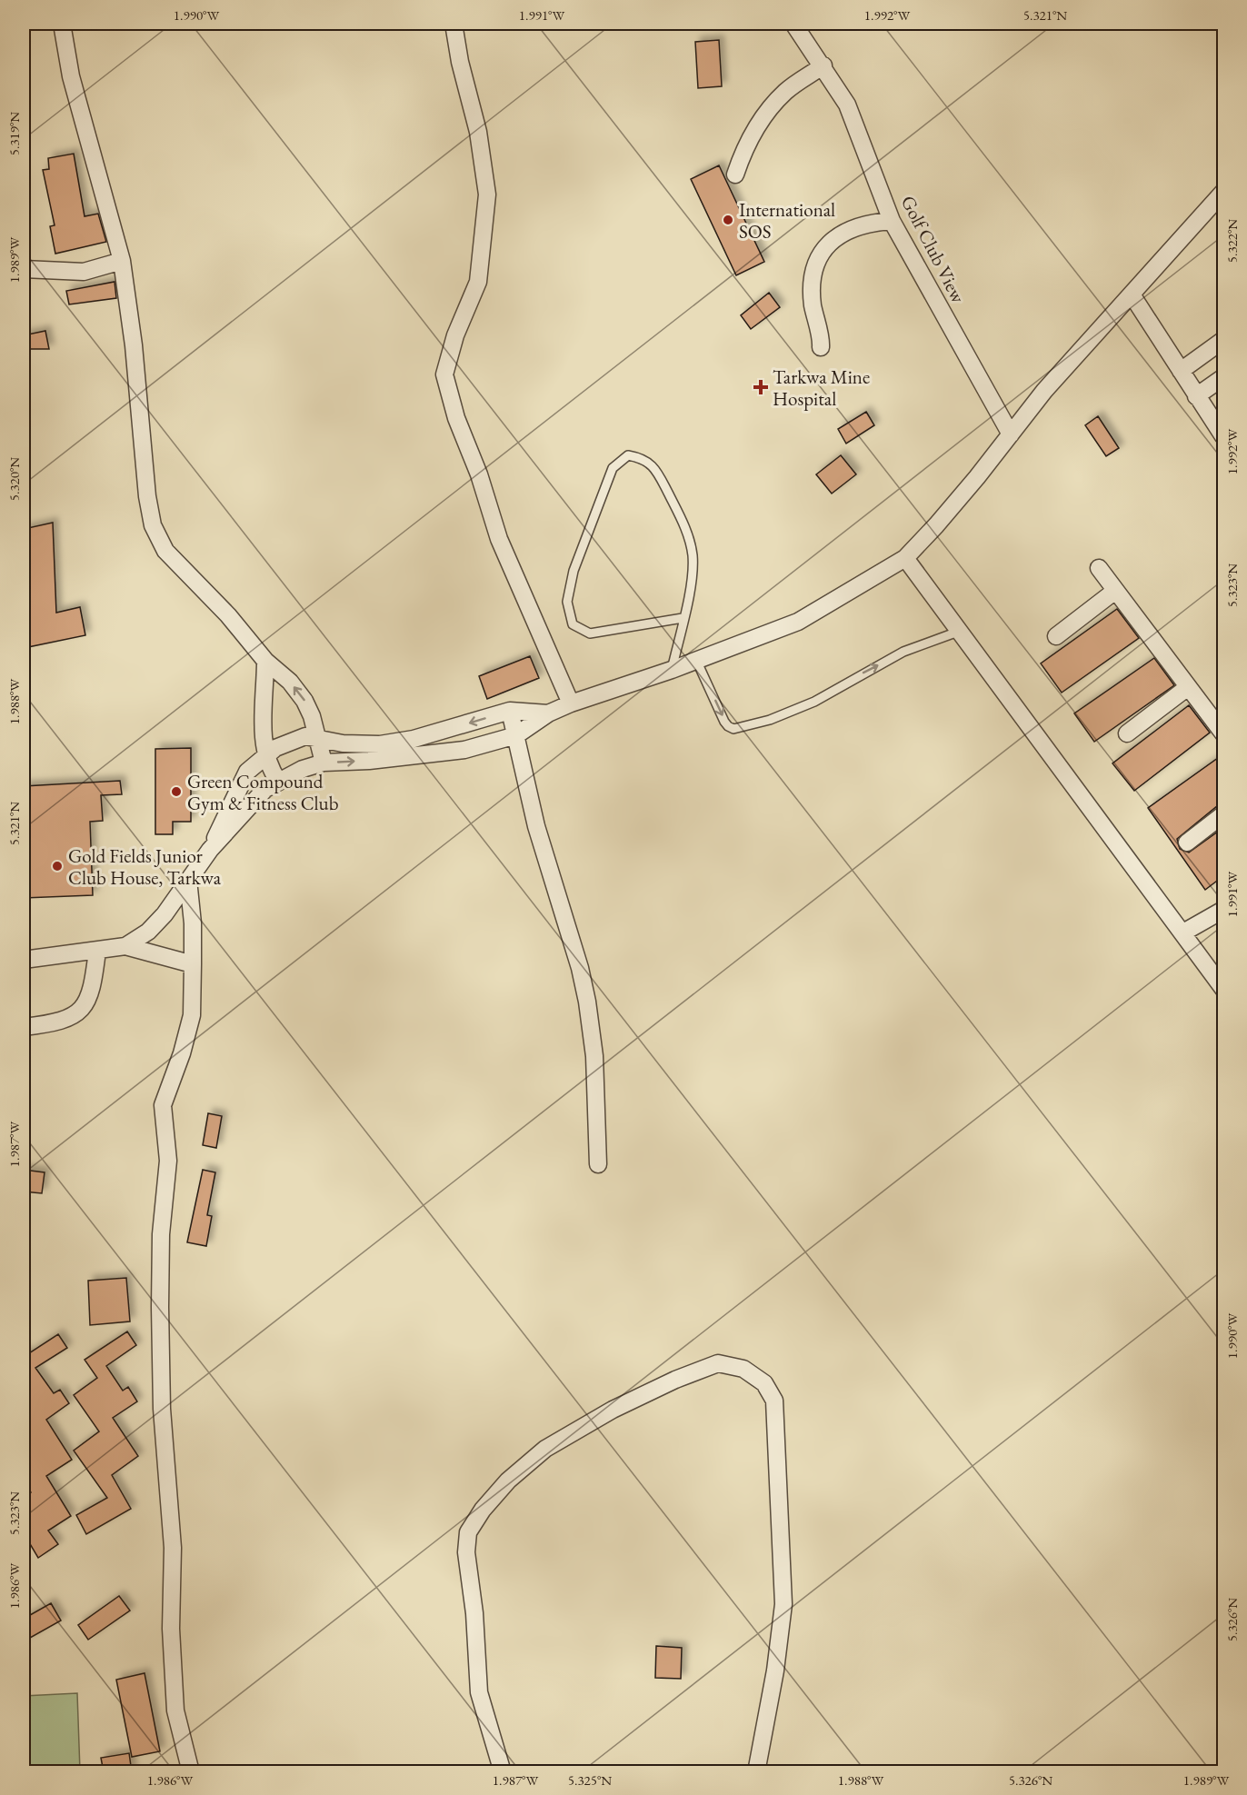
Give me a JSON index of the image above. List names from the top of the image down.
{
  "streets": {
    "street": ["Golf Club View"]
  },
  "places": {
    "other": ["International SOS", "Green Compound Gym & Fitness Club", "Gold Fields Junior Club House, Tarkwa"],
    "health": ["Tarkwa Mine Hospital"]
  },
  "coordinates": [
    "1.990°W",
    "1.991°W",
    "1.992°W",
    "5.321°N",
    "5.319°N",
    "5.322°N",
    "1.989°W",
    "5.320°N",
    "5.323°N",
    "1.988°W",
    "1.987°W",
    "1.986°W",
    "5.326°N",
    "5.325°N"
  ]
}
